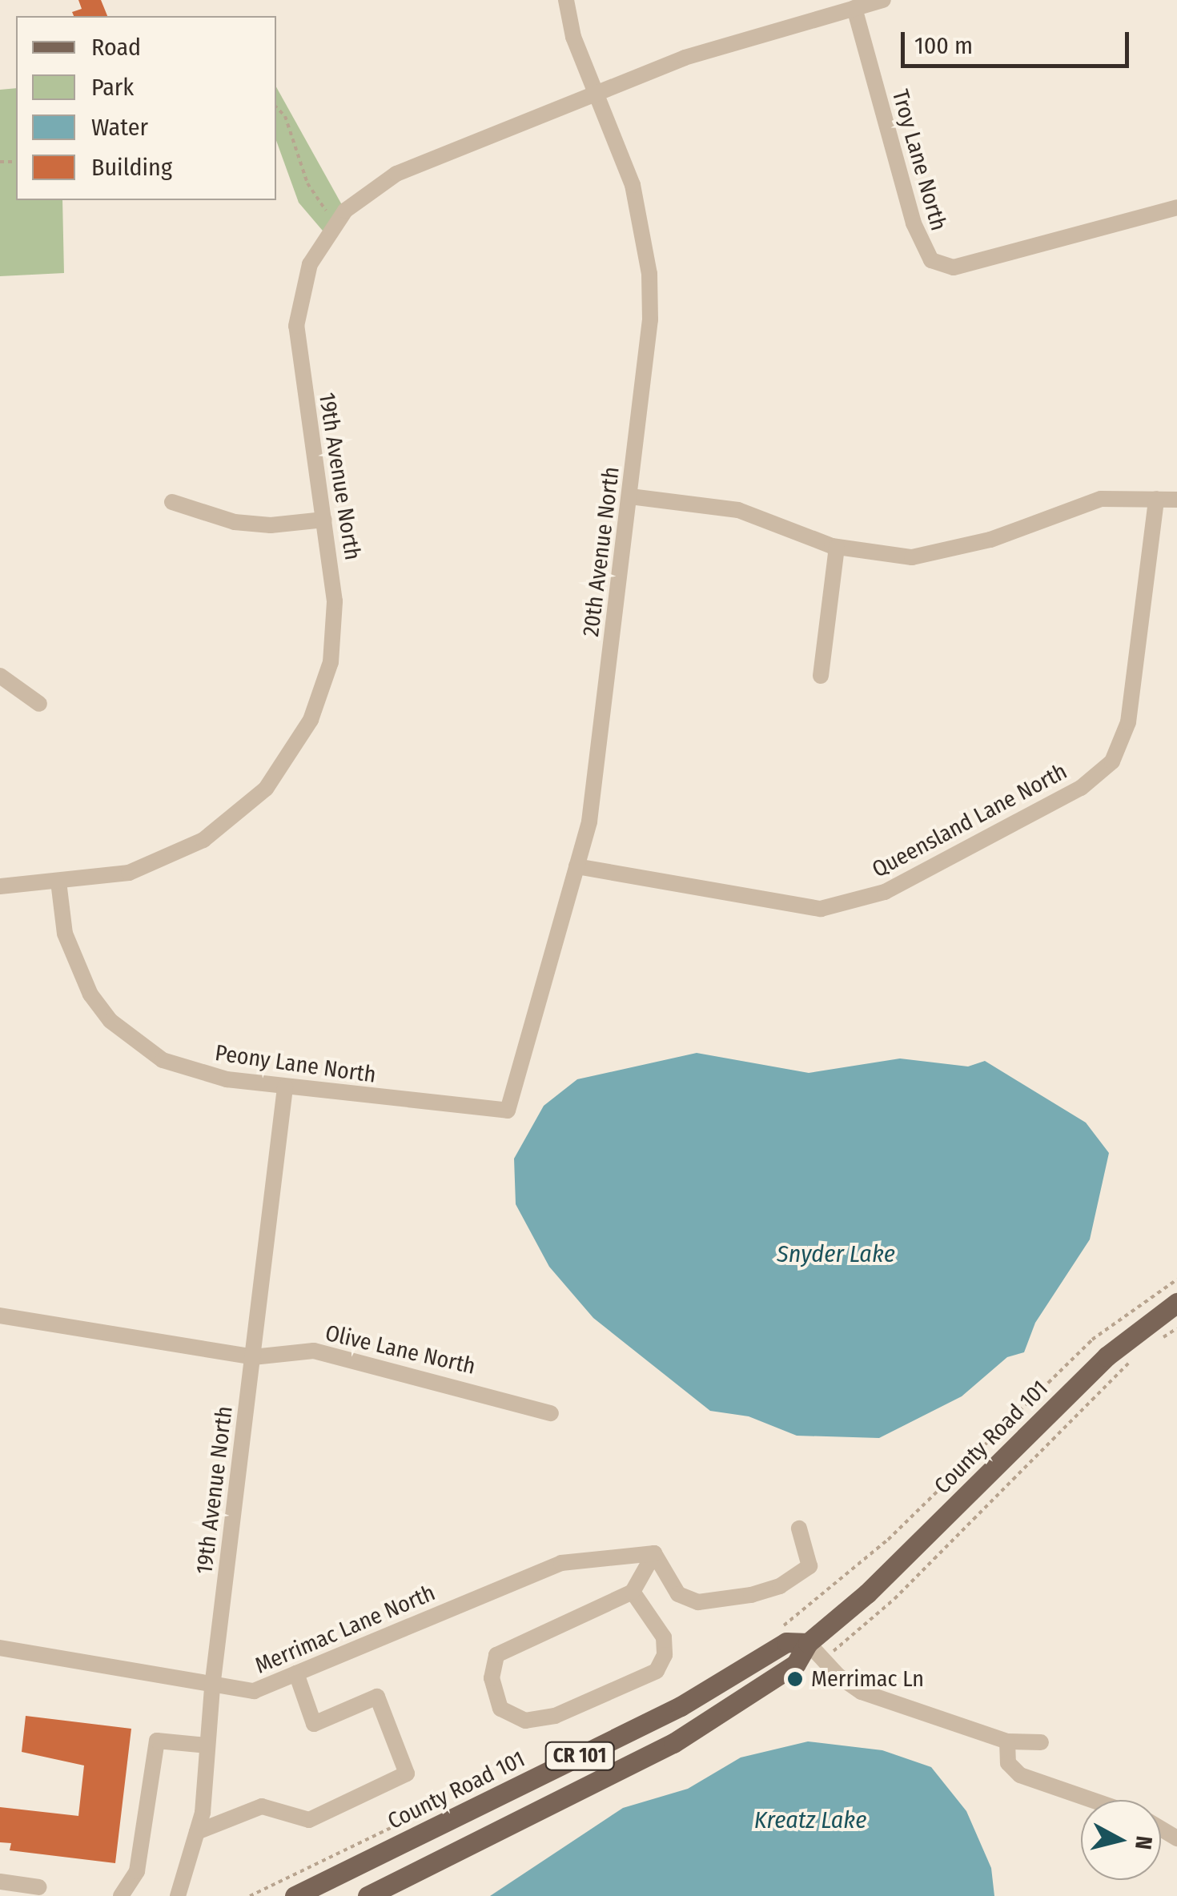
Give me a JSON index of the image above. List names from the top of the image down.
{
  "streets": {
    "main road": ["County Road 101", "CR 101"],
    "street": [
      "Troy Lane North",
      "19th Avenue North",
      "20th Avenue North",
      "Queensland Lane North",
      "Peony Lane North",
      "Olive Lane North",
      "Merrimac Lane North"
    ]
  },
  "crossings": [
    ["Troy Lane North", "19th Avenue North"],
    ["19th Avenue North", "20th Avenue North"],
    ["19th Avenue North", "Peony Lane North"],
    ["19th Avenue North", "Olive Lane North"],
    ["19th Avenue North", "Merrimac Lane North"],
    ["20th Avenue North", "Queensland Lane North"],
    ["20th Avenue North", "Peony Lane North"]
  ],
  "water": ["Snyder Lake", "Kreatz Lake"],
  "places": ["Merrimac Ln"],
  "legend": [
    "Road",
    "Park",
    "Water",
    "Building"
  ],
  "scale_bar": "100 m",
  "north": "right"
}
